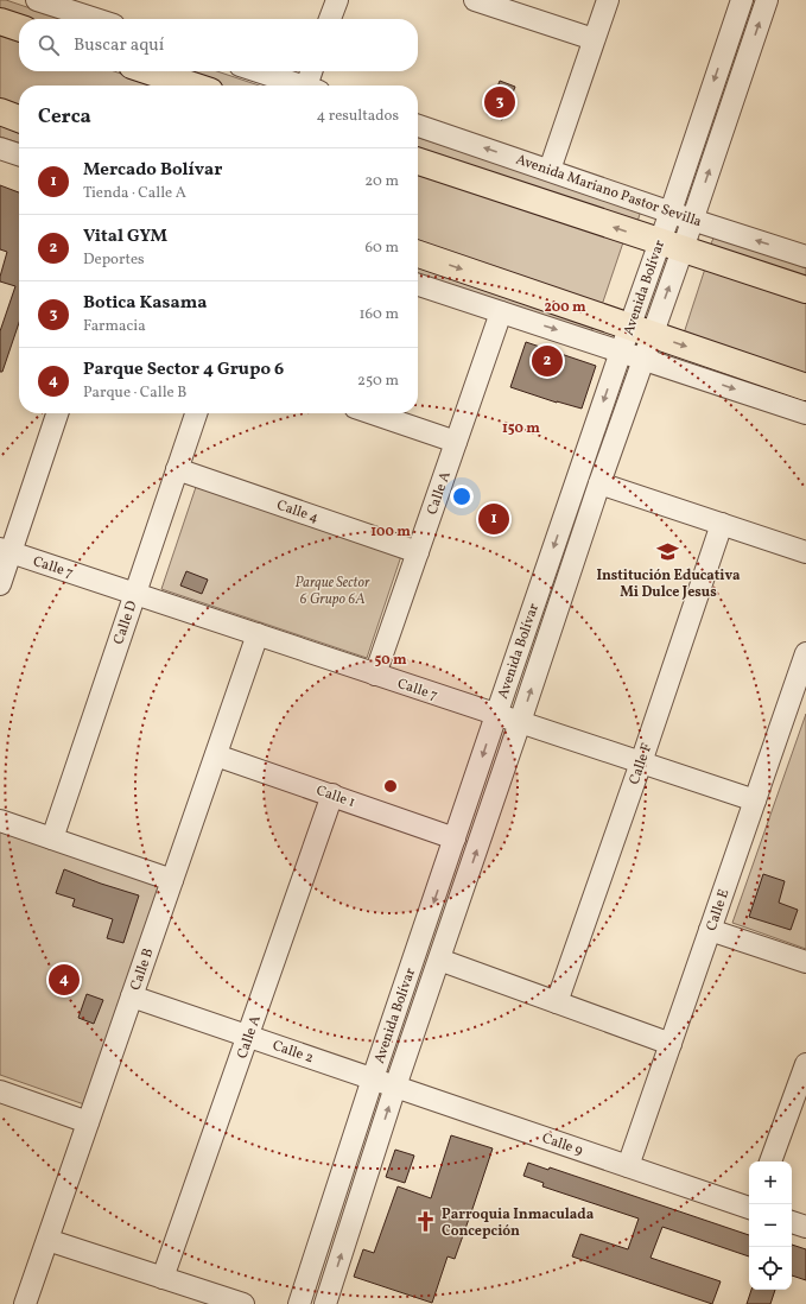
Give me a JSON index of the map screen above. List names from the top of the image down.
{
  "streets": {
    "street": [
      "Avenida Mariano Pastor Sevilla",
      "Avenida Bolívar",
      "Calle A",
      "Calle 4",
      "Calle 7",
      "Calle D",
      "Calle F",
      "Calle 1",
      "Calle E",
      "Calle B",
      "Calle 2",
      "Calle 9"
    ]
  },
  "crossings": [
    ["Avenida Mariano Pastor Sevilla", "Avenida Bolívar"],
    ["Avenida Bolívar", "Calle 7"],
    ["Avenida Bolívar", "Calle 1"],
    ["Avenida Bolívar", "Calle 2"],
    ["Avenida Bolívar", "Calle 9"],
    ["Calle A", "Calle 4"],
    ["Calle A", "Calle 7"],
    ["Calle A", "Calle 1"],
    ["Calle A", "Calle 2"],
    ["Calle 4", "Calle D"],
    ["Calle 7", "Calle D"],
    ["Calle 7", "Calle F"],
    ["Calle 7", "Calle E"],
    ["Calle 7", "Calle B"],
    ["Calle 1", "Calle B"],
    ["Calle E", "Calle 9"],
    ["Calle B", "Calle 2"],
    ["Calle 2", "Calle 9"]
  ],
  "parks": ["Parque Sector 6 Grupo 6A"],
  "places": {
    "school or university": ["Institución Educativa Mi Dulce Jesus"],
    "church": ["Parroquia Inmaculada Concepción"]
  },
  "page": {
    "search": "Buscar aquí",
    "pins": [
      "3",
      "2",
      "1",
      "4"
    ],
    "heading": ["Cerca", "4 resultados"],
    "list": [
      {
        "mark": "1",
        "name": "Mercado Bolívar",
        "note": "Tienda · Calle A",
        "value": "20 m"
      },
      {
        "mark": "2",
        "name": "Vital GYM",
        "note": "Deportes",
        "value": "60 m"
      },
      {
        "mark": "3",
        "name": "Botica Kasama",
        "note": "Farmacia",
        "value": "160 m"
      },
      {
        "mark": "4",
        "name": "Parque Sector 4 Grupo 6",
        "note": "Parque · Calle B",
        "value": "250 m"
      }
    ],
    "map_buttons": ["+", "−"]
  },
  "rings": [
    "200 m",
    "150 m",
    "100 m",
    "50 m"
  ]
}
